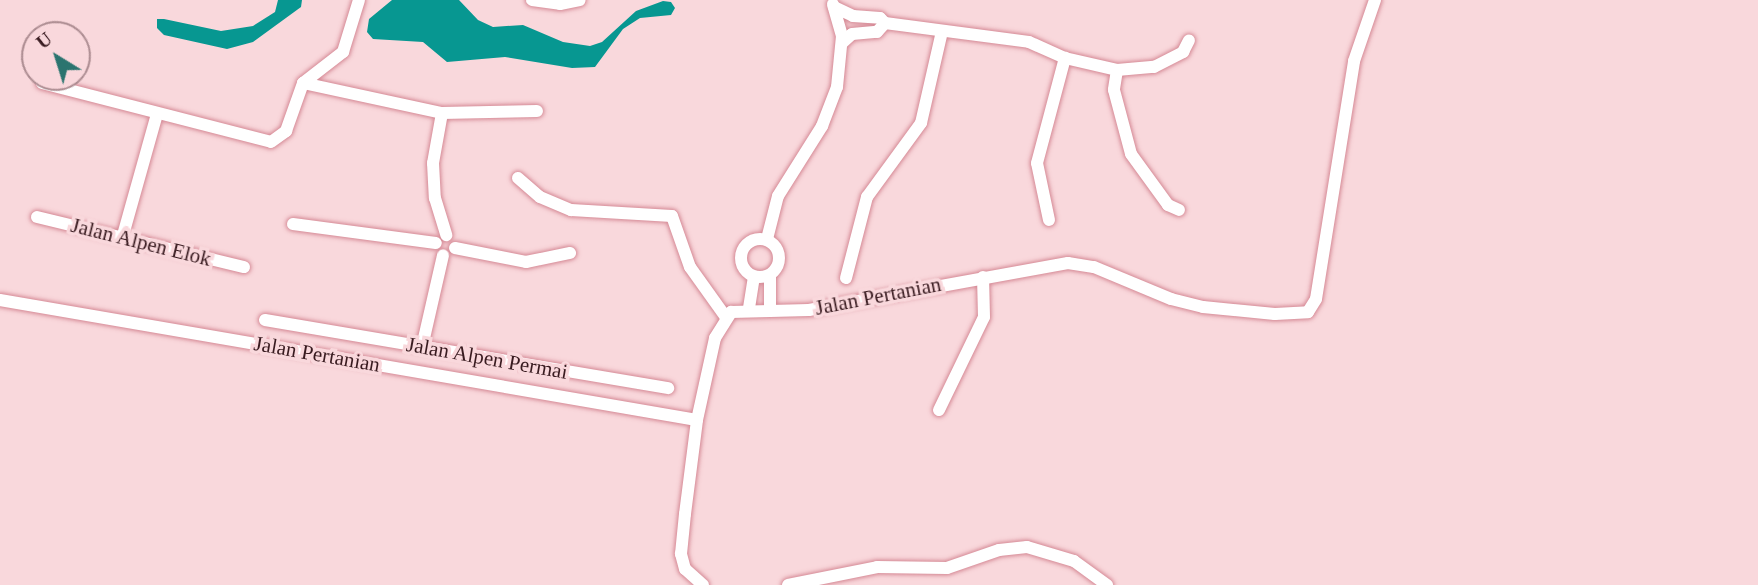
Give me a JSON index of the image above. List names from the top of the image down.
{
  "streets": {
    "street": ["Jalan Alpen Elok", "Jalan Pertanian", "Jalan Alpen Permai"]
  },
  "north": "top left"
}
